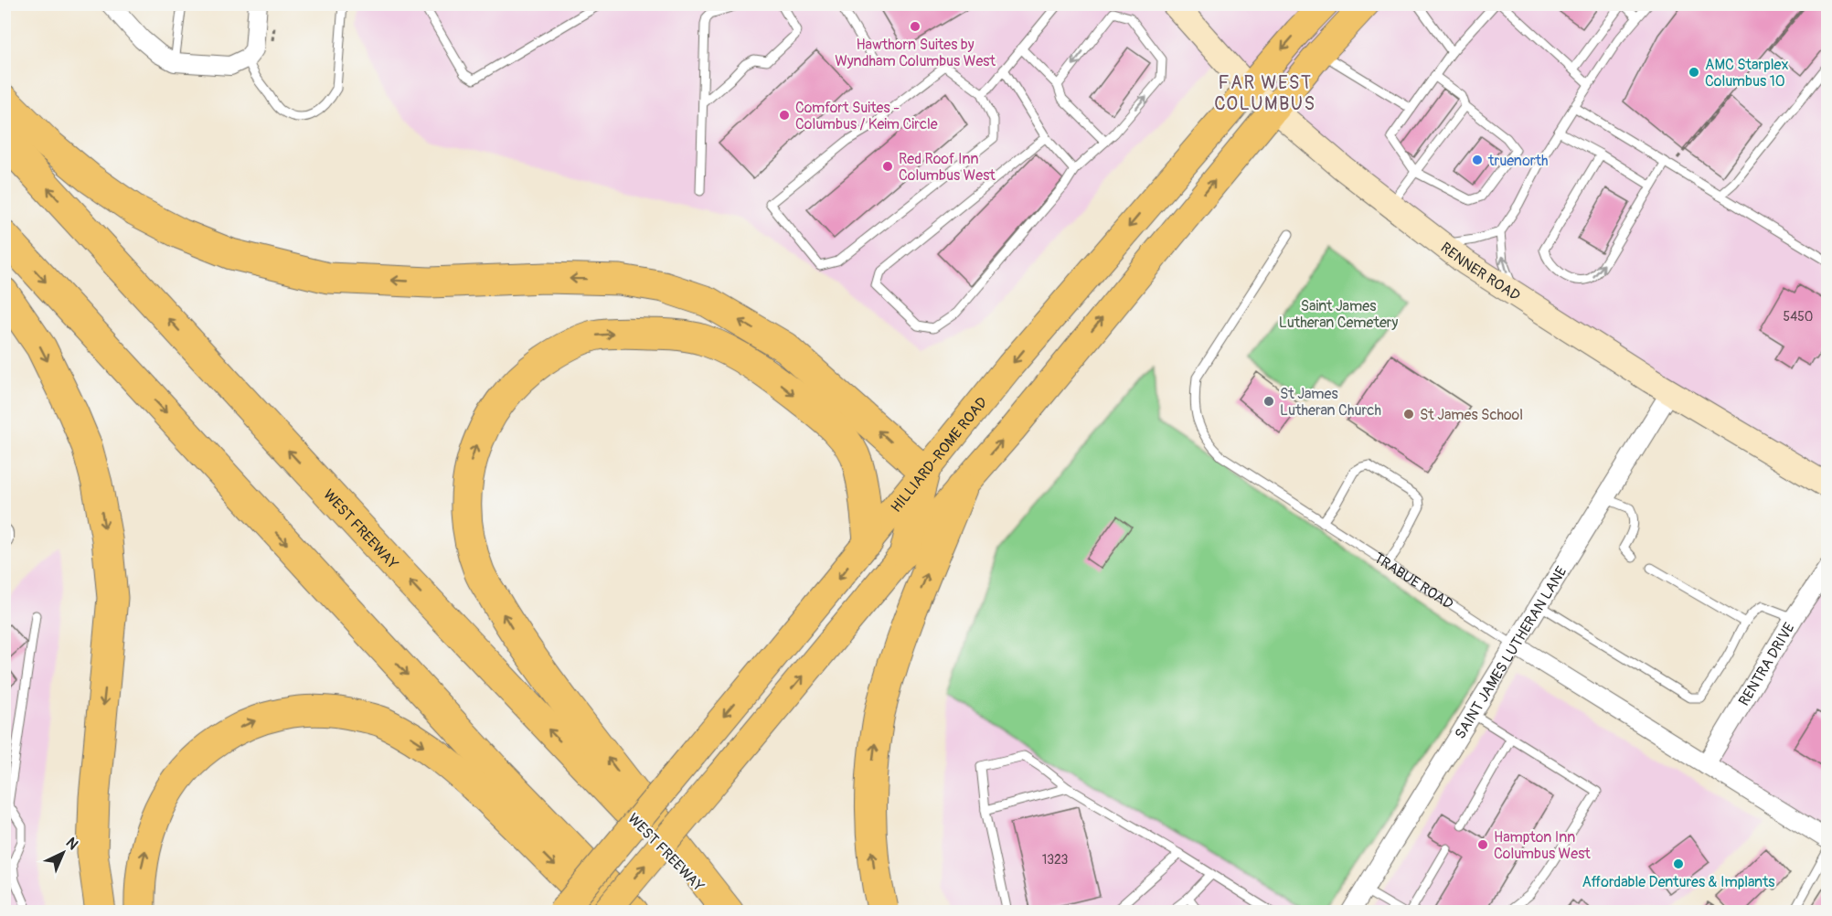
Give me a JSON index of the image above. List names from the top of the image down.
{
  "streets": {
    "highway": ["WEST FREEWAY"],
    "main road": ["RENNER ROAD", "HILLIARD-ROME ROAD"],
    "street": ["TRABUE ROAD", "SAINT JAMES LUTHERAN LANE", "RENTRA DRIVE"]
  },
  "crossings": [
    ["RENNER ROAD", "HILLIARD-ROME ROAD"],
    ["RENNER ROAD", "SAINT JAMES LUTHERAN LANE"],
    ["TRABUE ROAD", "SAINT JAMES LUTHERAN LANE"],
    ["TRABUE ROAD", "RENTRA DRIVE"]
  ],
  "districts": ["FAR WEST COLUMBUS"],
  "parks": ["Saint James Lutheran Cemetery"],
  "places": [
    "Hawthorn Suites by Wyndham Columbus West",
    "AMC Starplex Columbus 10",
    "Comfort Suites - Columbus / Keim Circle",
    "truenorth",
    "Red Roof Inn Columbus West",
    "St James Lutheran Church",
    "St James School",
    "Hampton Inn Columbus West",
    "Affordable Dentures & Implants"
  ],
  "house_numbers": ["5450", "1323"],
  "north": "top right"
}
